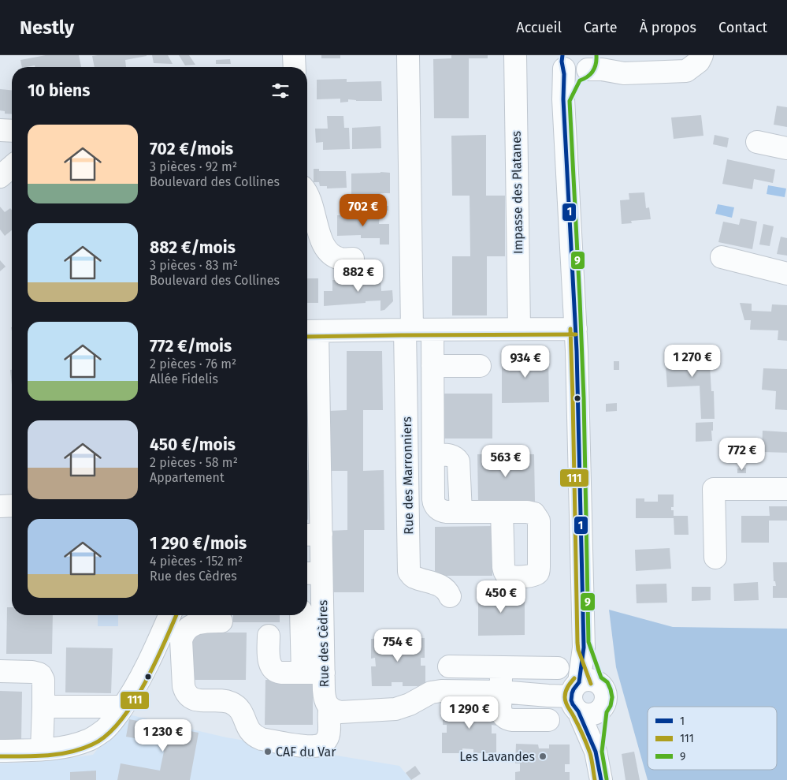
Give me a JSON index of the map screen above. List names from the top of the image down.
{
  "streets": {
    "street": ["Impasse des Platanes", "Rue des Marronniers", "Rue des Cèdres"]
  },
  "places": ["CAF du Var", "Les Lavandes"],
  "lines": ["transit line 1", "transit line 9", "transit line 111"],
  "legend": ["1", "111", "9"],
  "page": {
    "header": "Nestly",
    "nav": [
      "Accueil",
      "Carte",
      "À propos",
      "Contact"
    ],
    "heading": "10 biens",
    "list": [
      {
        "name": "702 €/mois",
        "note": "3 pièces · 92 m² · Boulevard des Collines"
      },
      {
        "name": "882 €/mois",
        "note": "3 pièces · 83 m² · Boulevard des Collines"
      },
      {
        "name": "772 €/mois",
        "note": "2 pièces · 76 m² · Allée Fidelis"
      },
      {
        "name": "450 €/mois",
        "note": "2 pièces · 58 m² · Appartement"
      },
      {
        "name": "1 290 €/mois",
        "note": "4 pièces · 152 m² · Rue des Cèdres"
      }
    ],
    "price": [
      "702 €",
      "882 €",
      "1 270 €",
      "934 €",
      "772 €",
      "563 €",
      "450 €",
      "754 €",
      "1 290 €",
      "1 230 €"
    ]
  }
}
